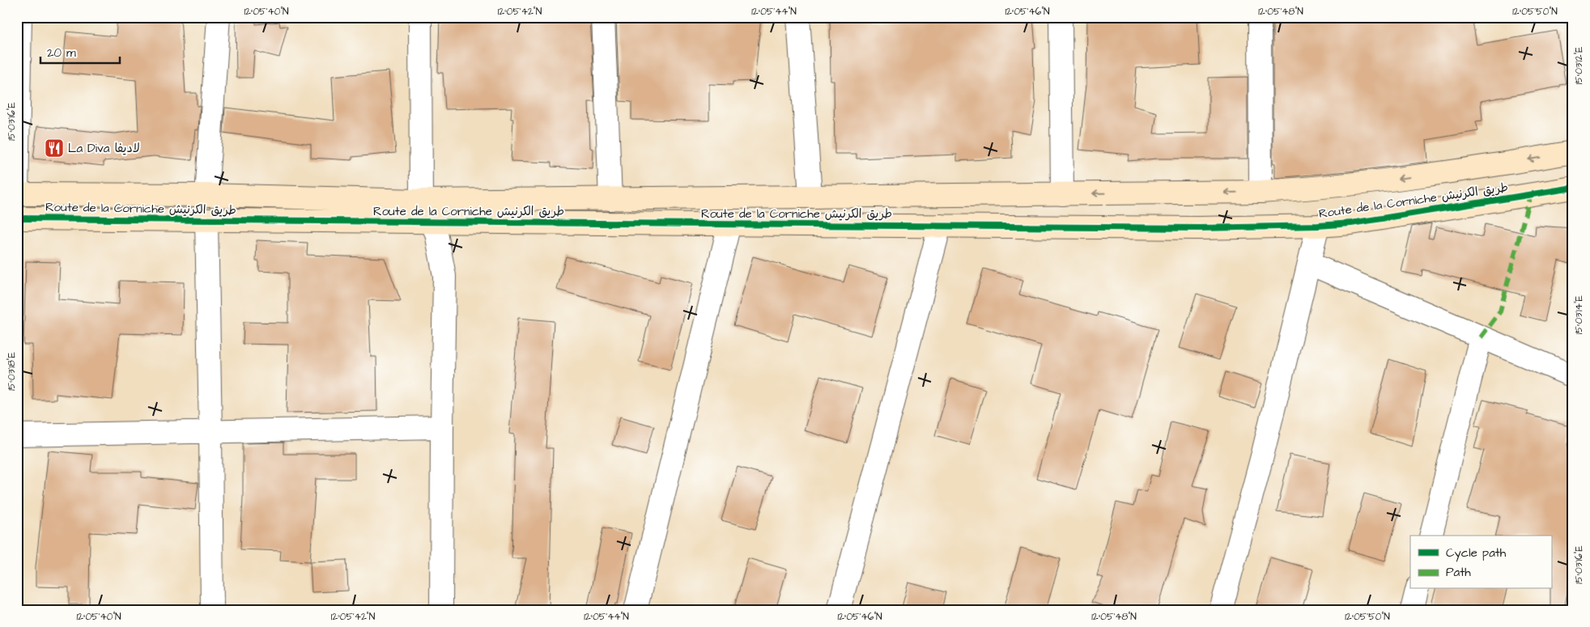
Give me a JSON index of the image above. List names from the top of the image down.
{
  "streets": {
    "street": ["Route de la Corniche طريق الكرنيش"]
  },
  "places": {
    "restaurant": ["La Diva لاديفا"]
  },
  "legend": ["Cycle path", "Path"],
  "scale_bar": "20 m",
  "coordinates": [
    "12°05'40\"N",
    "12°05'42\"N",
    "12°05'44\"N",
    "12°05'46\"N",
    "12°05'48\"N",
    "12°05'50\"N",
    "15°03'12\"E",
    "15°03'16\"E",
    "15°03'14\"E",
    "15°03'18\"E"
  ]
}
